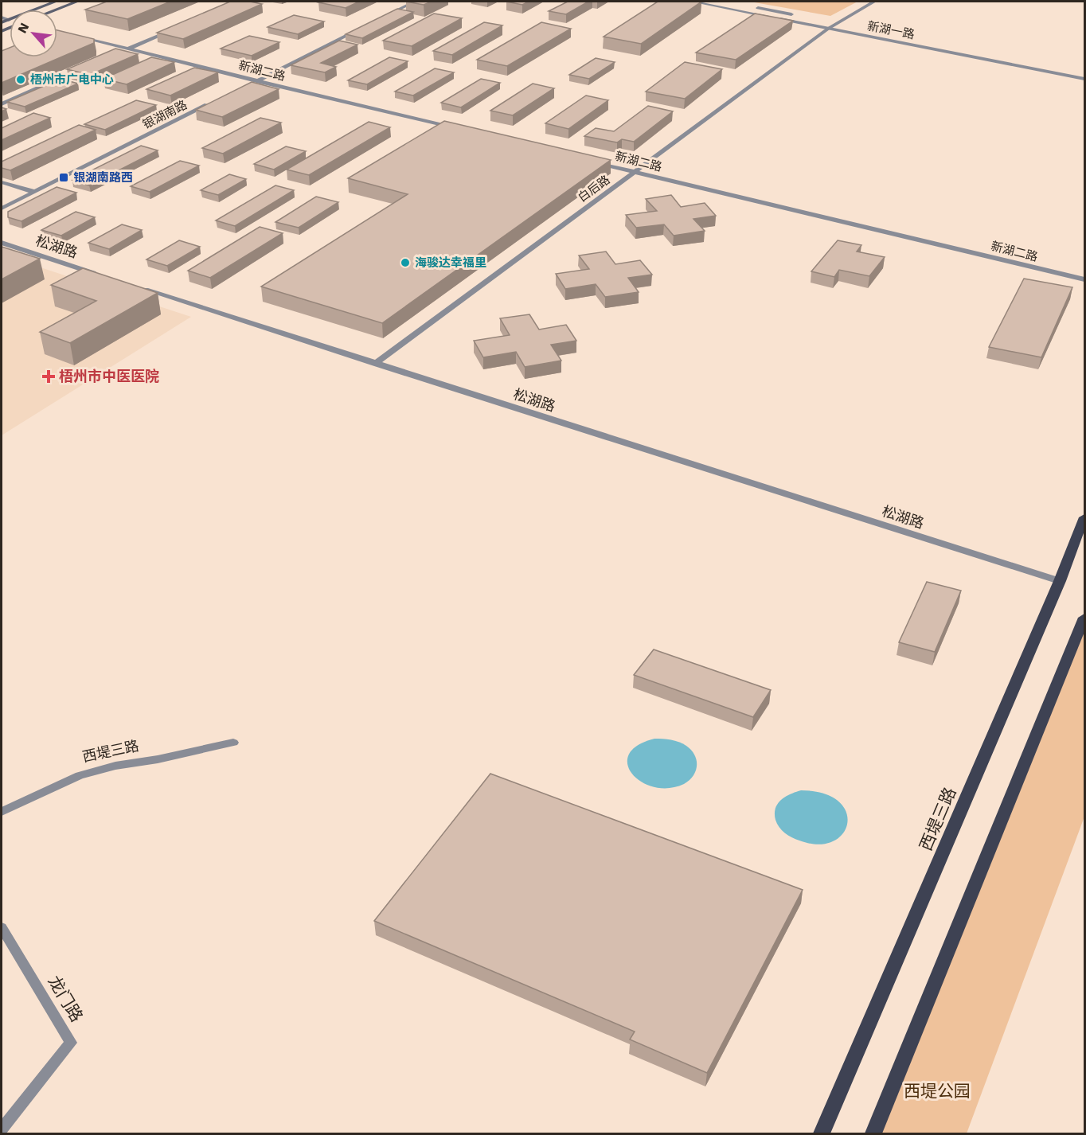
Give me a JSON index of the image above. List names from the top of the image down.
{
  "streets": {
    "main road": ["西堤三路"],
    "street": [
      "新湖一路",
      "新湖二路",
      "银湖南路",
      "白后路",
      "松湖路",
      "龙门路"
    ]
  },
  "crossings": [
    ["新湖一路", "白后路"],
    ["新湖二路", "白后路"],
    ["白后路", "松湖路"],
    ["松湖路", "西堤三路"]
  ],
  "parks": ["西堤公园"],
  "places": {
    "other": ["梧州市广电中心", "海骏达幸福里"],
    "transit": ["银湖南路西"],
    "health": ["梧州市中医医院"]
  },
  "north": "top left"
}
